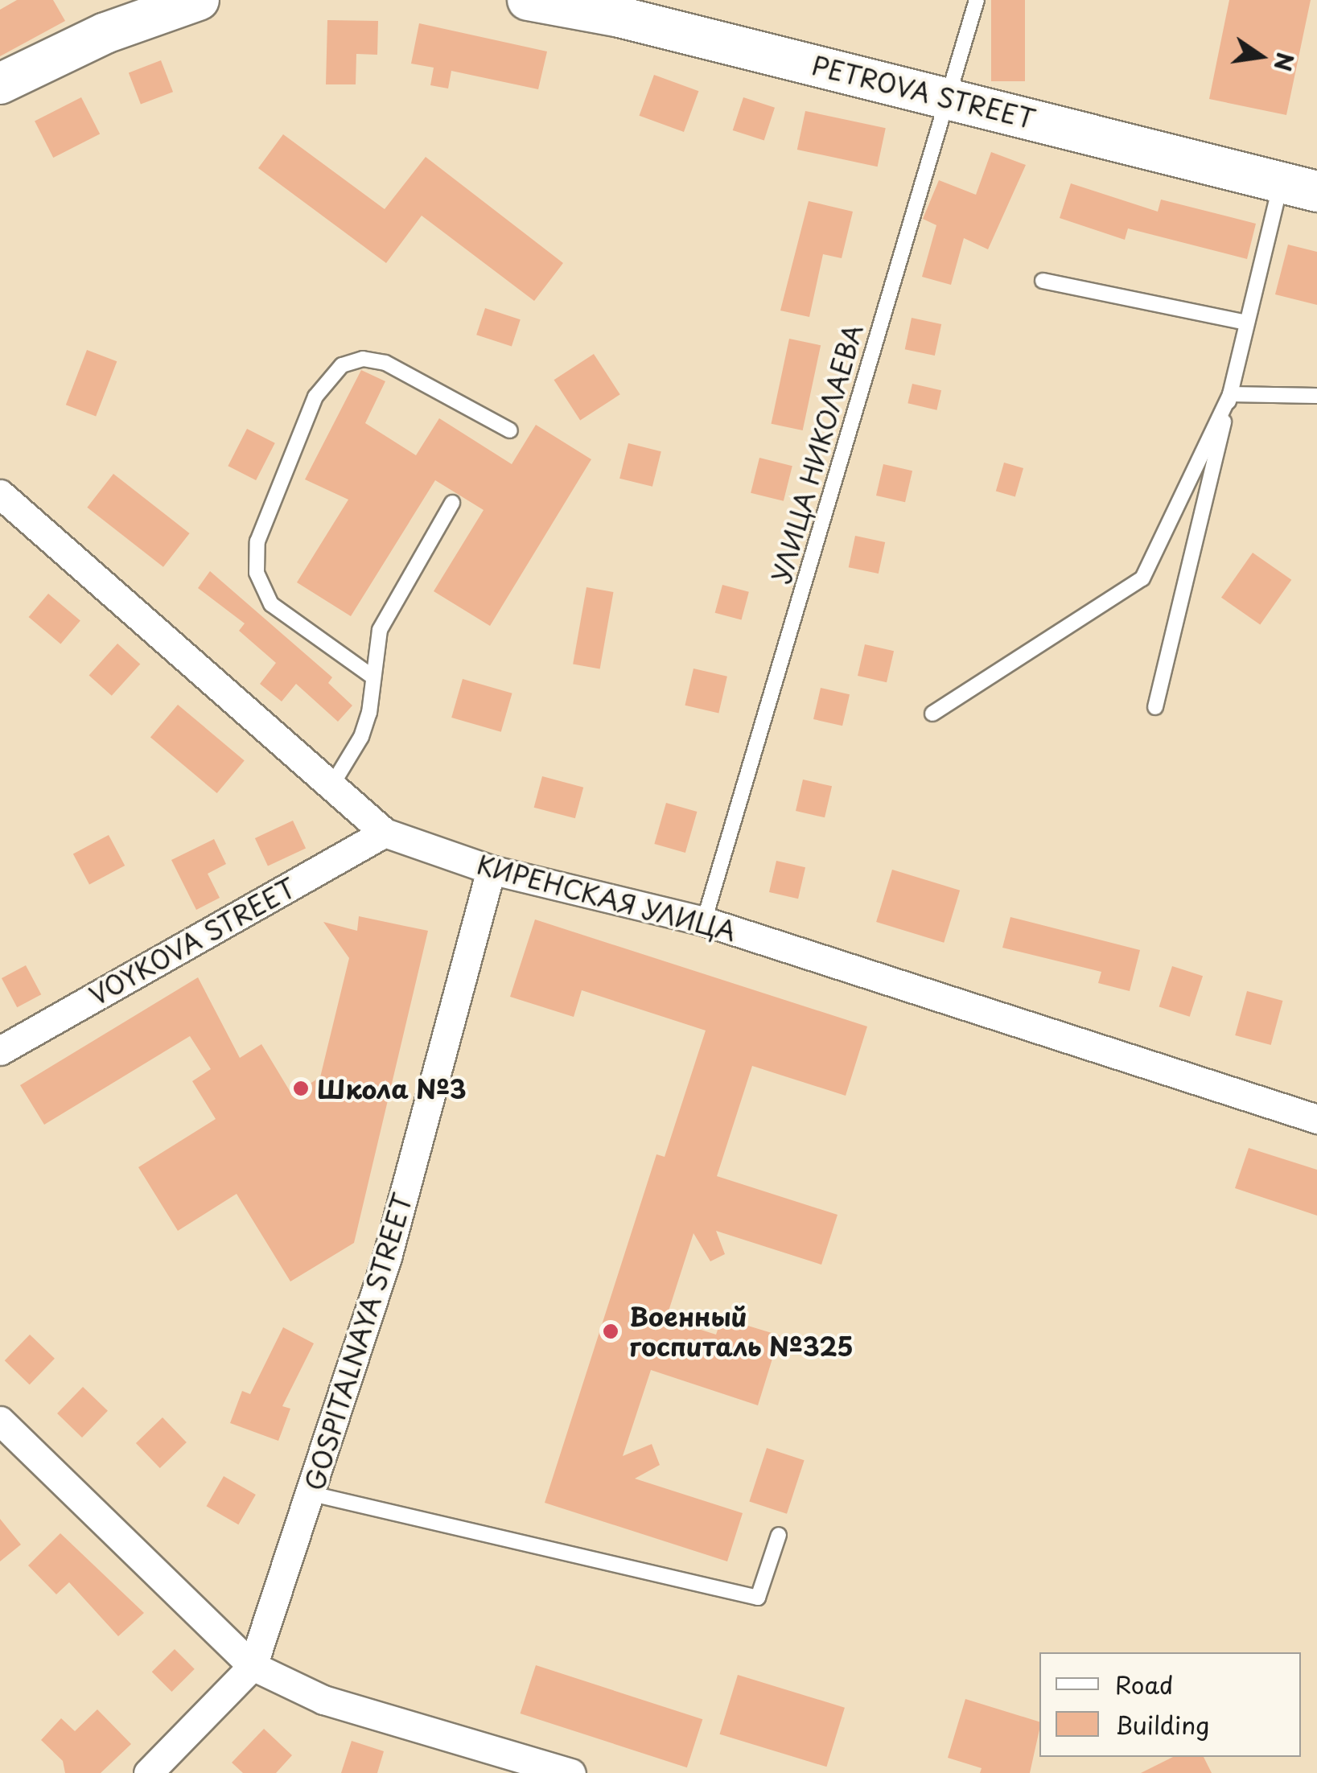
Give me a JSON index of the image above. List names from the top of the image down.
{
  "streets": {
    "street": [
      "PETROVA STREET",
      "КИРЕНСКАЯ УЛИЦА",
      "VOYKOVA STREET",
      "GOSPITALNAYA STREET"
    ],
    "lane": ["УЛИЦА НИКОЛАЕВА"]
  },
  "crossings": [
    ["PETROVA STREET", "УЛИЦА НИКОЛАЕВА"],
    ["УЛИЦА НИКОЛАЕВА", "КИРЕНСКАЯ УЛИЦА"],
    ["КИРЕНСКАЯ УЛИЦА", "VOYKOVA STREET"],
    ["КИРЕНСКАЯ УЛИЦА", "GOSPITALNAYA STREET"]
  ],
  "places": ["Школа №3", "Военный госпиталь №325"],
  "legend": ["Road", "Building"],
  "north": "right"
}
